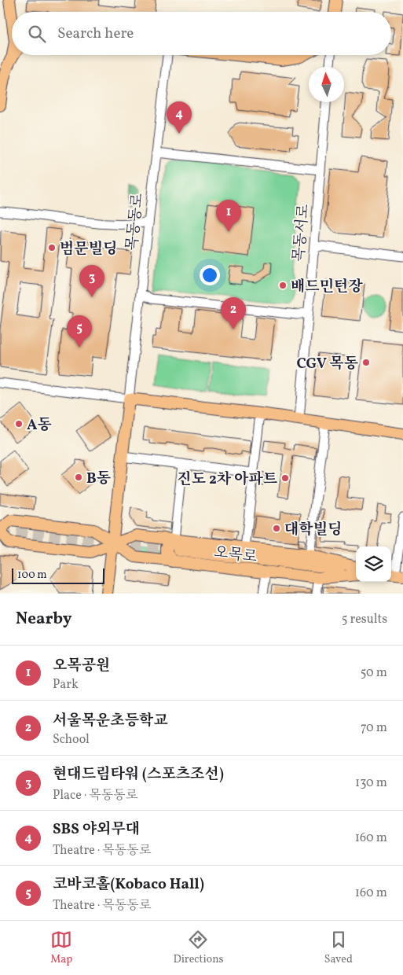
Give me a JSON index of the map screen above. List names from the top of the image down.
{
  "streets": {
    "main road": ["목동동로", "오목로"],
    "street": ["목동서로"]
  },
  "crossings": [
    ["목동동로", "오목로"]
  ],
  "places": [
    "범문빌딩",
    "배드민턴장",
    "CGV 목동",
    "A동",
    "B동",
    "진도 2차 아파트",
    "대학빌딩"
  ],
  "scale_bar": "100 m",
  "north": "top",
  "page": {
    "search": "Search here",
    "pins": [
      "4",
      "1",
      "3",
      "2",
      "5"
    ],
    "scale": "100 m",
    "heading": ["Nearby", "5 results"],
    "list": [
      {
        "mark": "1",
        "name": "오목공원",
        "note": "Park",
        "value": "50 m"
      },
      {
        "mark": "2",
        "name": "서울목운초등학교",
        "note": "School",
        "value": "70 m"
      },
      {
        "mark": "3",
        "name": "현대드림타워 (스포츠조선)",
        "note": "Place · 목동동로",
        "value": "130 m"
      },
      {
        "mark": "4",
        "name": "SBS 야외무대",
        "note": "Theatre · 목동동로",
        "value": "160 m"
      },
      {
        "mark": "5",
        "name": "코바코홀(Kobaco Hall)",
        "note": "Theatre · 목동동로",
        "value": "160 m"
      }
    ],
    "nav": ["Map", "Directions", "Saved"]
  }
}
